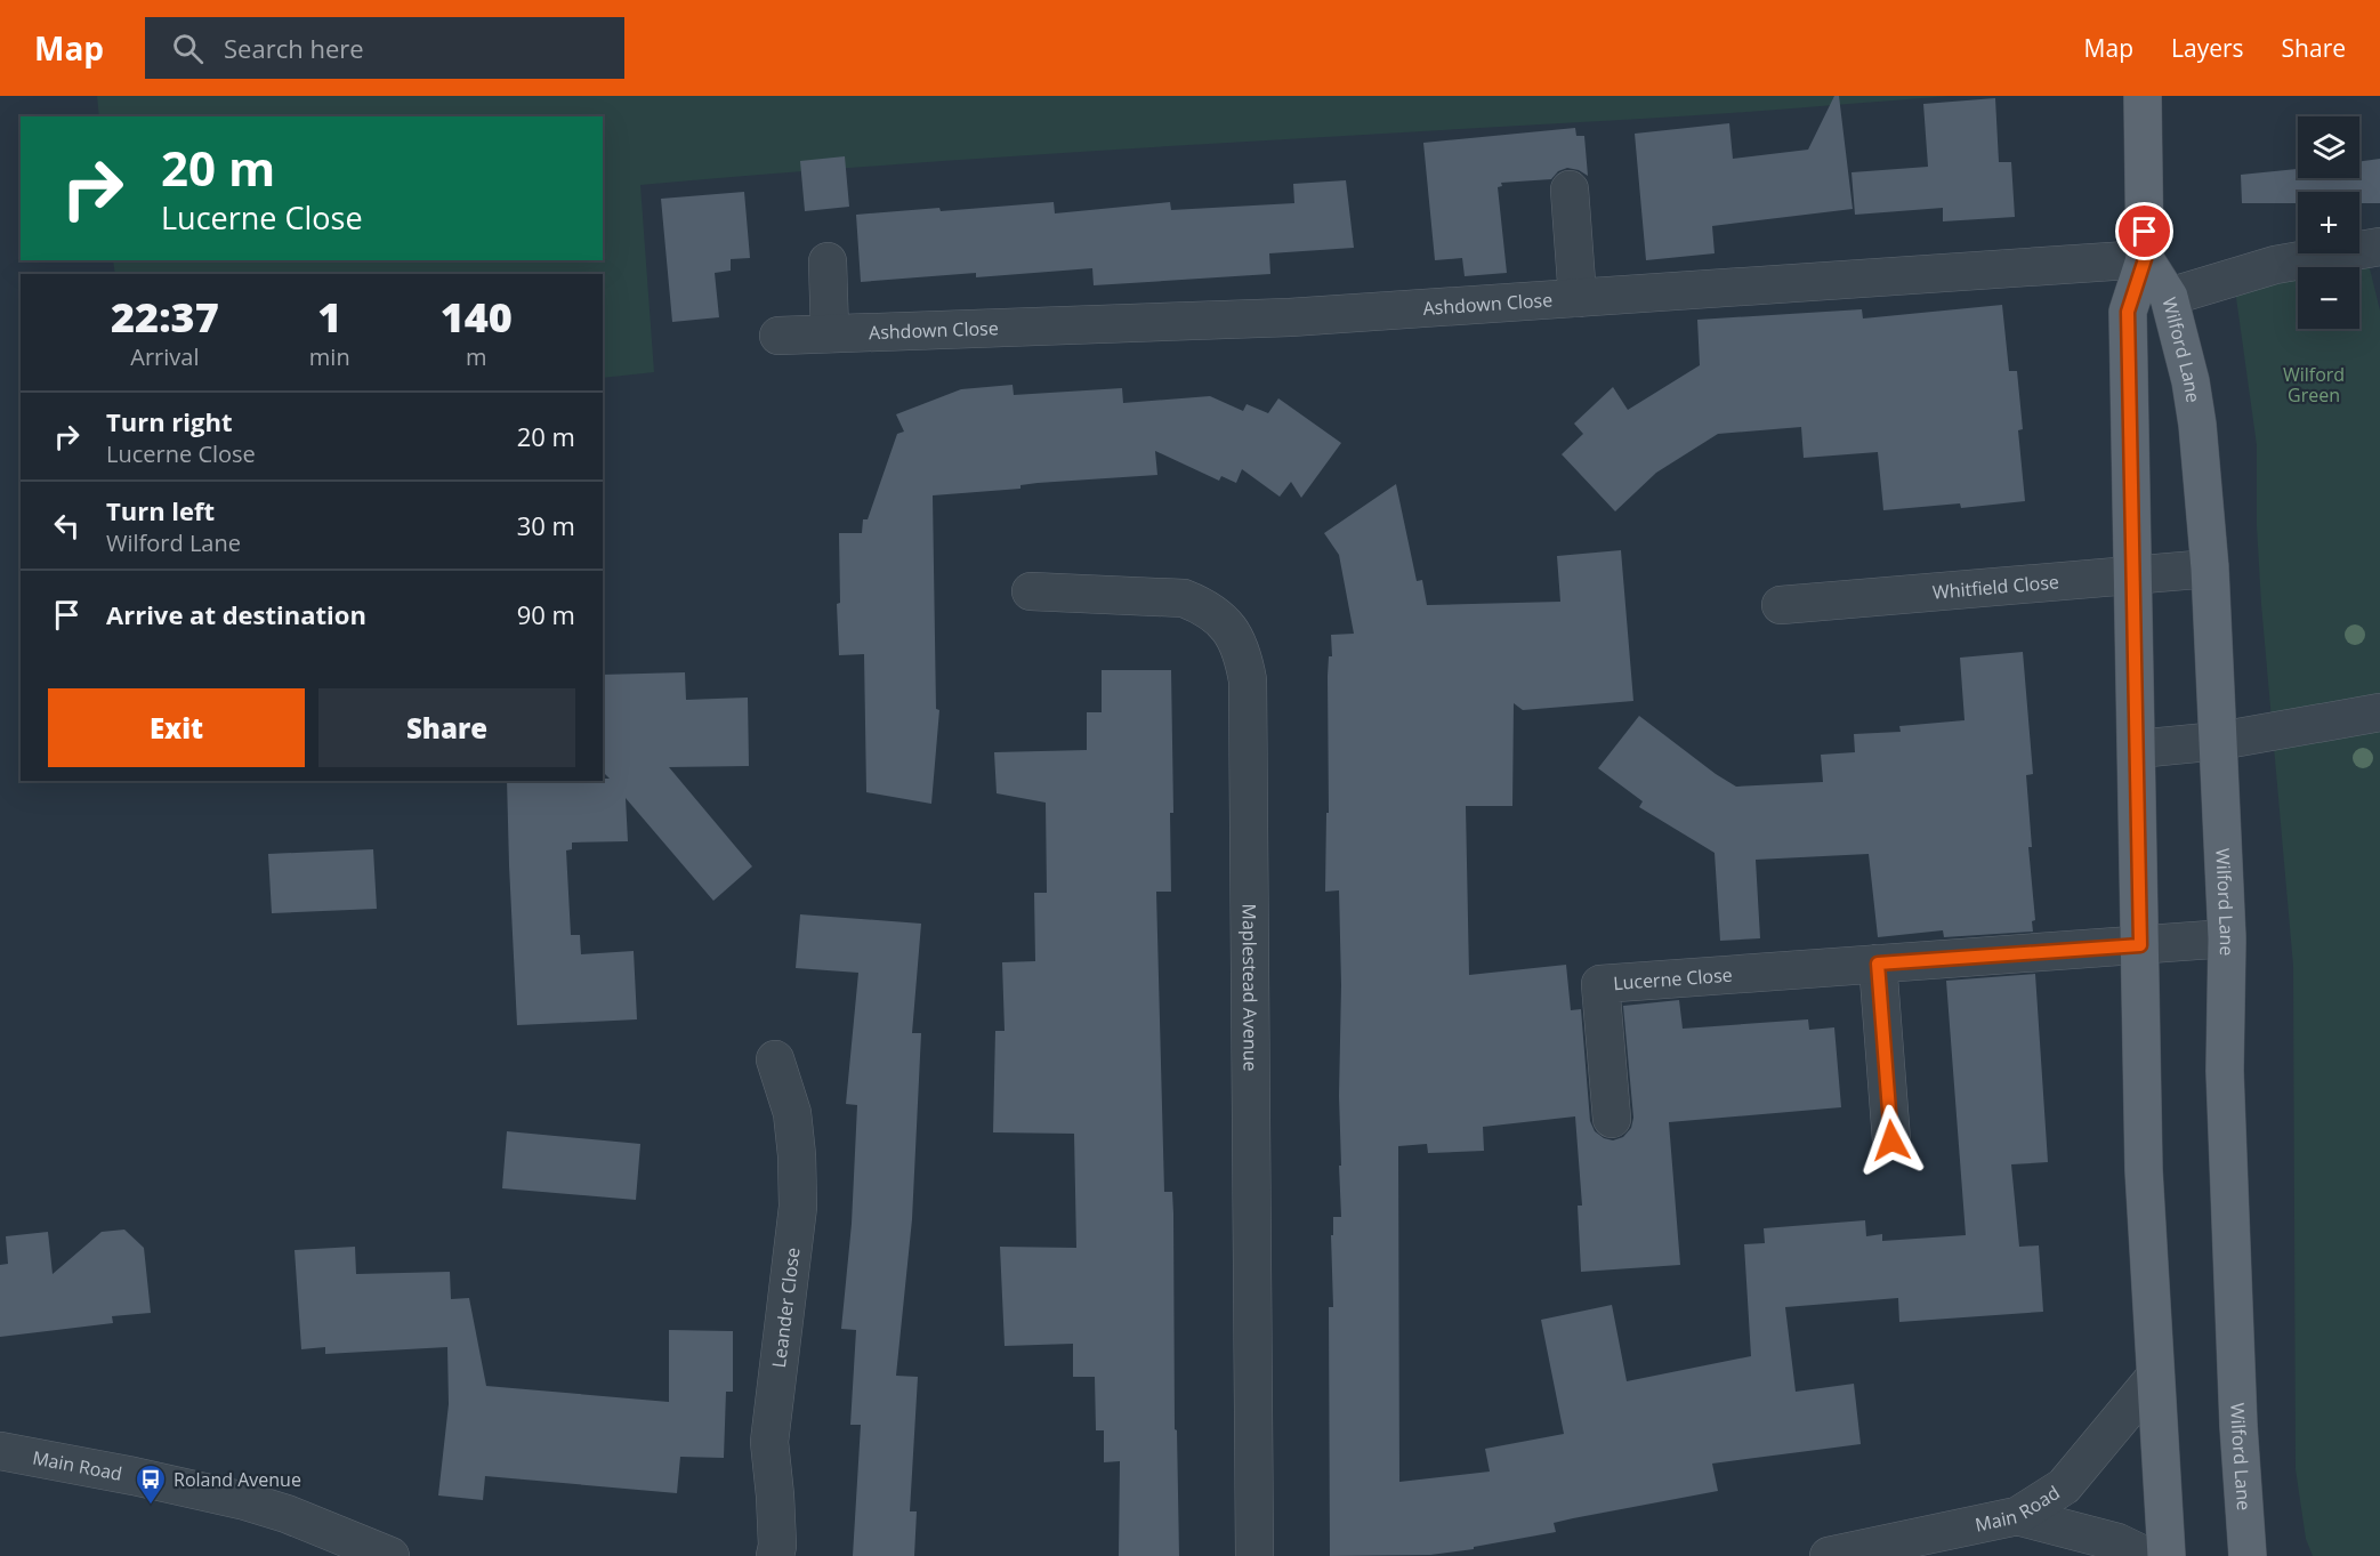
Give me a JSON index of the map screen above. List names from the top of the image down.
{
  "streets": {
    "main road": ["Wilford Lane"],
    "street": [
      "Ashdown Close",
      "Whitfield Close",
      "Lucerne Close",
      "Maplestead Avenue",
      "Leander Close",
      "Main Road"
    ]
  },
  "crossings": [
    ["Ashdown Close", "Wilford Lane"],
    ["Wilford Lane", "Whitfield Close"],
    ["Wilford Lane", "Lucerne Close"],
    ["Wilford Lane", "Main Road"]
  ],
  "parks": ["Wilford Green"],
  "places": {
    "bus stop": ["Roland Avenue"]
  },
  "page": {
    "header": "Map",
    "search": "Search here",
    "nav": ["Map", "Layers", "Share"],
    "map_buttons": ["+", "−"],
    "turn": ["20 m", "Lucerne Close"],
    "eta": [
      "22:37",
      "Arrival",
      "1",
      "min",
      "140",
      "m"
    ],
    "list": [
      {
        "name": "Turn right",
        "note": "Lucerne Close",
        "value": "20 m"
      },
      {
        "name": "Turn left",
        "note": "Wilford Lane",
        "value": "30 m"
      },
      {
        "name": "Arrive at destination",
        "value": "90 m"
      }
    ],
    "buttons": ["Exit", "Share"]
  }
}
